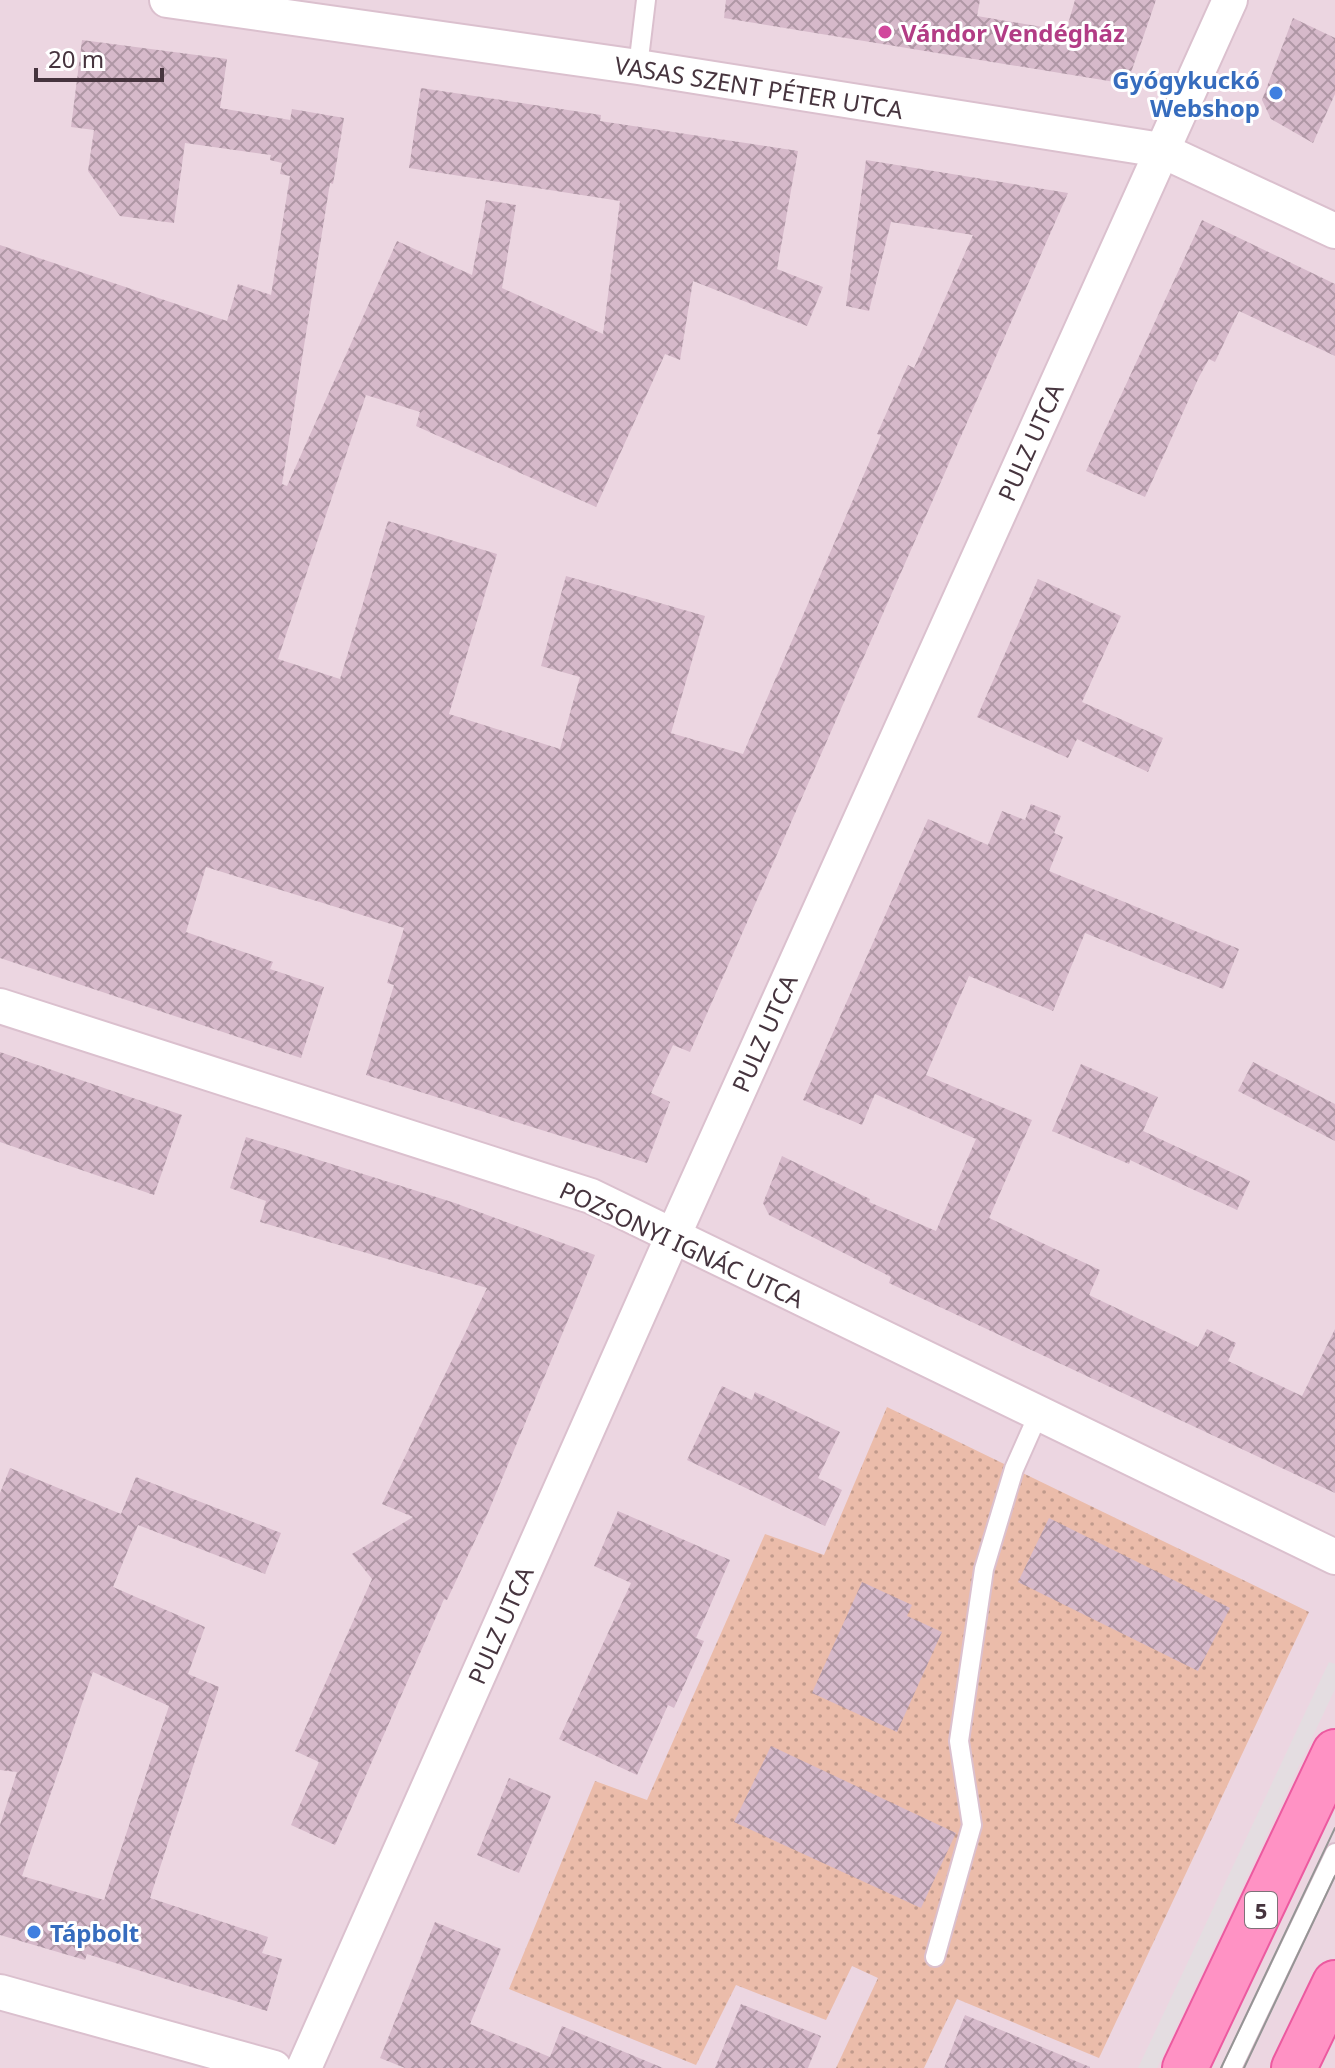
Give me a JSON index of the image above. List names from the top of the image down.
{
  "streets": {
    "main road": ["5"],
    "street": ["VASAS SZENT PÉTER UTCA", "PULZ UTCA", "POZSONYI IGNÁC UTCA"]
  },
  "crossings": [
    ["VASAS SZENT PÉTER UTCA", "PULZ UTCA"],
    ["PULZ UTCA", "POZSONYI IGNÁC UTCA"]
  ],
  "places": ["Vándor Vendégház", "Gyógykuckó Webshop", "Tápbolt"],
  "scale_bar": "20 m"
}
